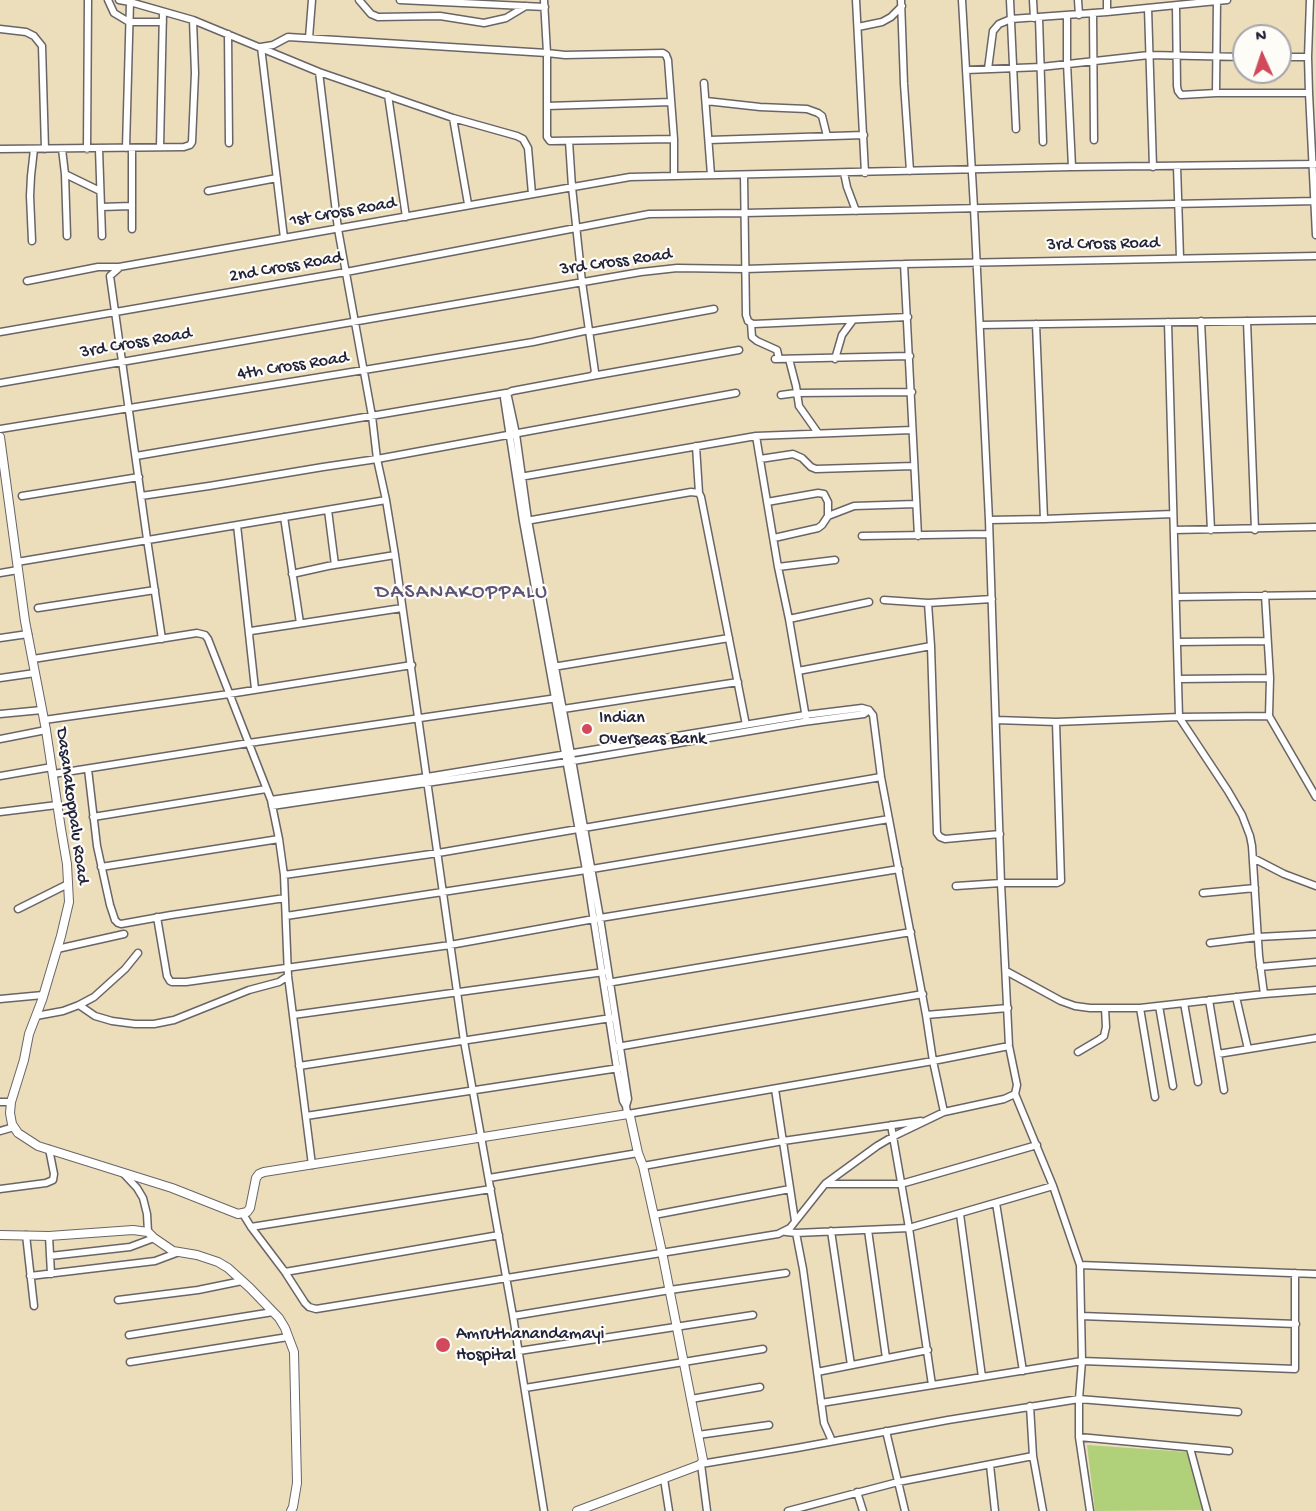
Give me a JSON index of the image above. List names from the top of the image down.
{
  "streets": {
    "street": [
      "1st Cross Road",
      "3rd Cross Road",
      "2nd Cross Road",
      "4th Cross Road",
      "Dasanakoppalu Road"
    ]
  },
  "districts": ["DASANAKOPPALU"],
  "places": ["Indian Overseas Bank", "Amruthanandamayi Hospital"],
  "north": "top"
}
